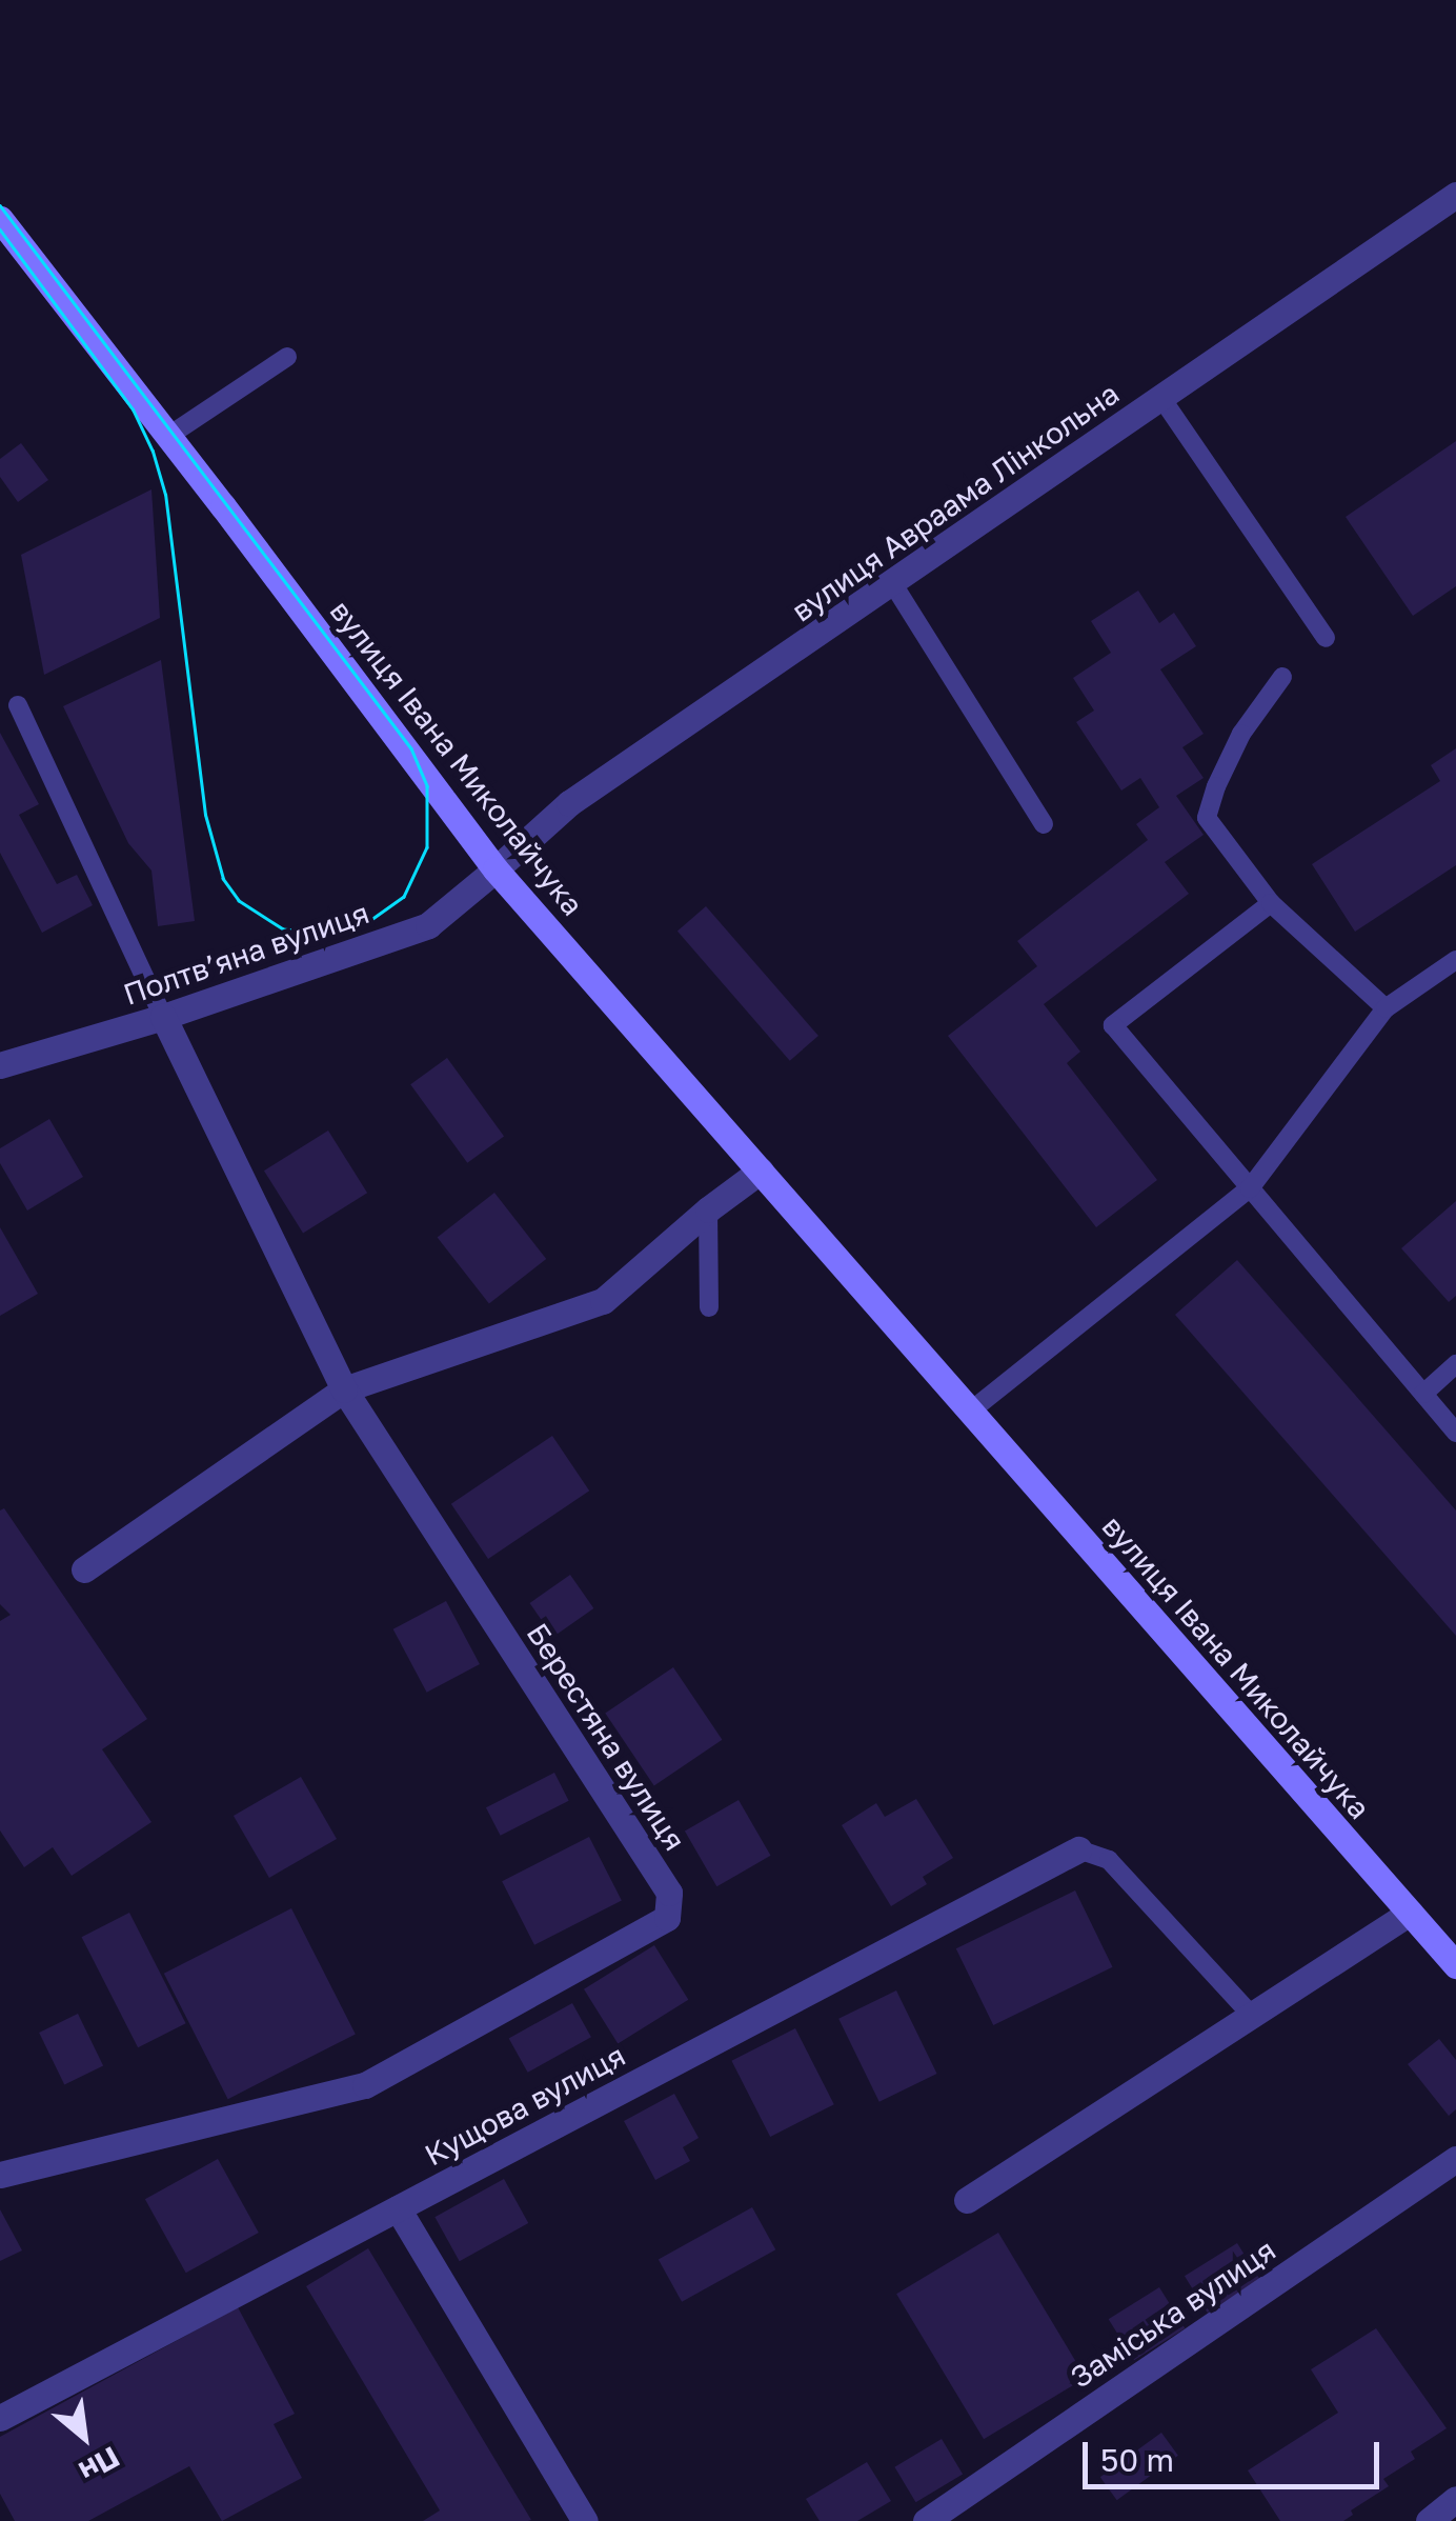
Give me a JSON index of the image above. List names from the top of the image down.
{
  "streets": {
    "main road": ["вулиця Івана Миколайчука"],
    "street": [
      "вулиця Авраама Лінкольна",
      "Полтвʼяна вулиця",
      "Берестяна вулиця",
      "Кущова вулиця",
      "Заміська вулиця"
    ]
  },
  "crossings": [
    ["вулиця Авраама Лінкольна", "вулиця Івана Миколайчука"],
    ["вулиця Авраама Лінкольна", "Полтвʼяна вулиця"],
    ["вулиця Івана Миколайчука", "Полтвʼяна вулиця"],
    ["Полтвʼяна вулиця", "Берестяна вулиця"]
  ],
  "scale_bar": "50 m",
  "north": "bottom right"
}
